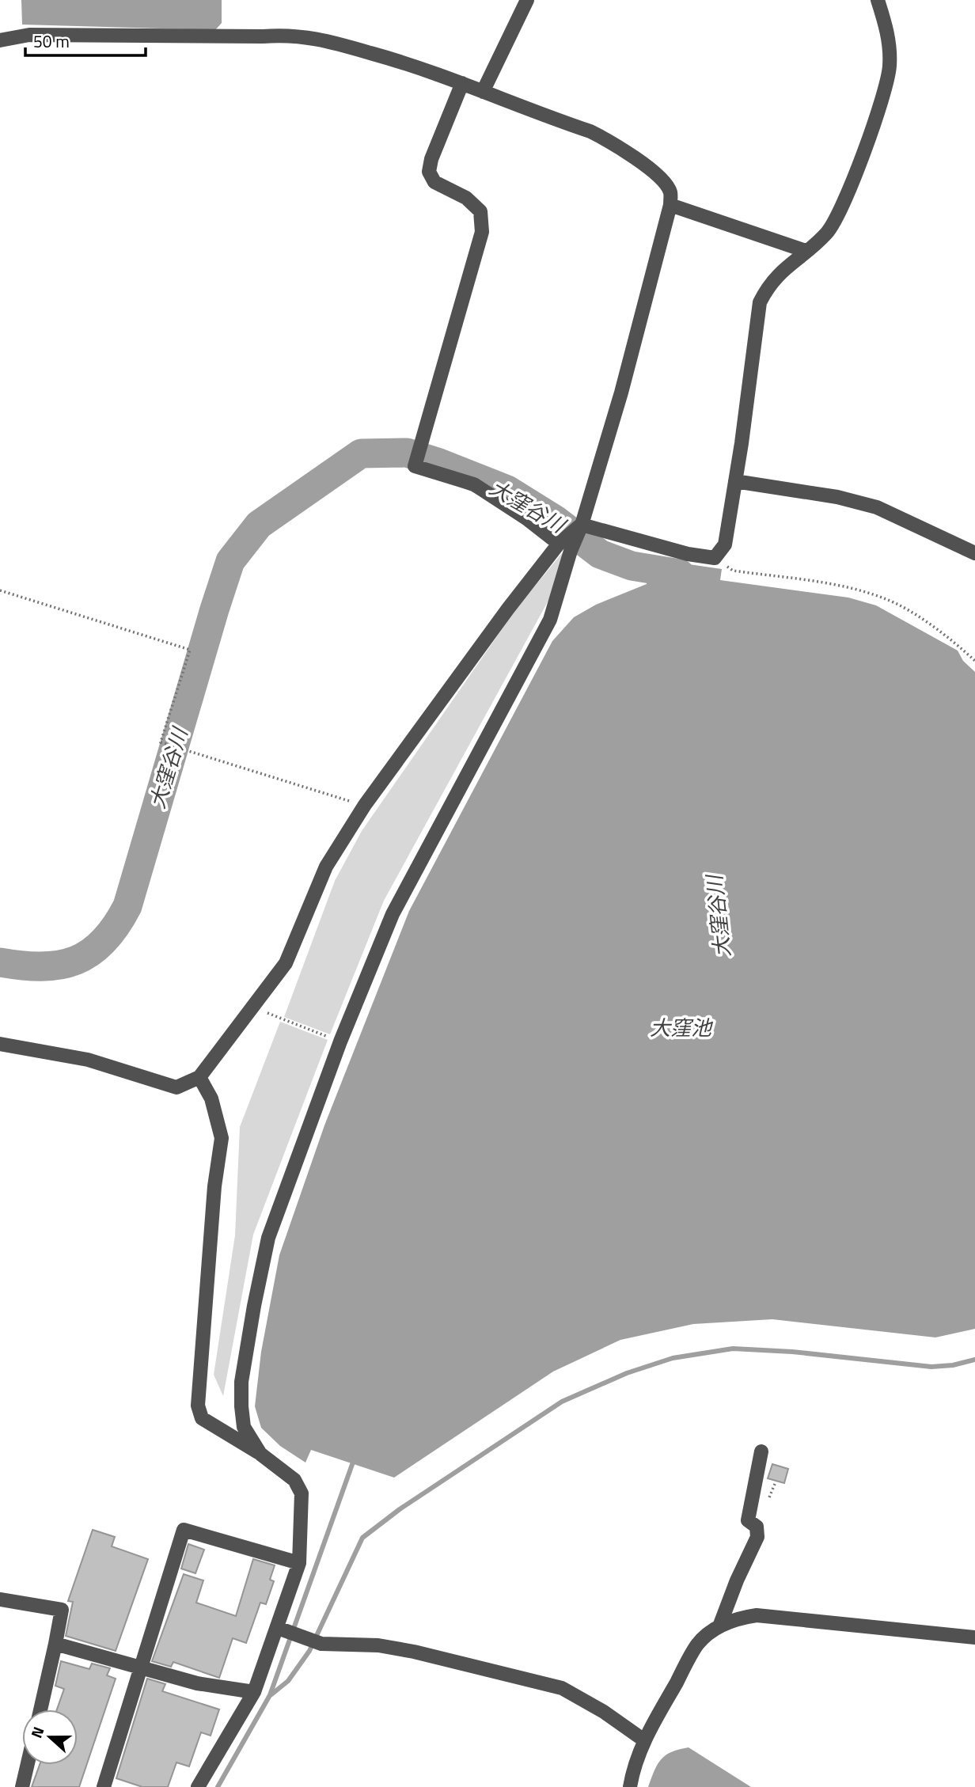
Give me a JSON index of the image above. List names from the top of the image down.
{
  "water": ["大窪谷川", "大窪池"],
  "scale_bar": "50 m",
  "north": "left"
}
